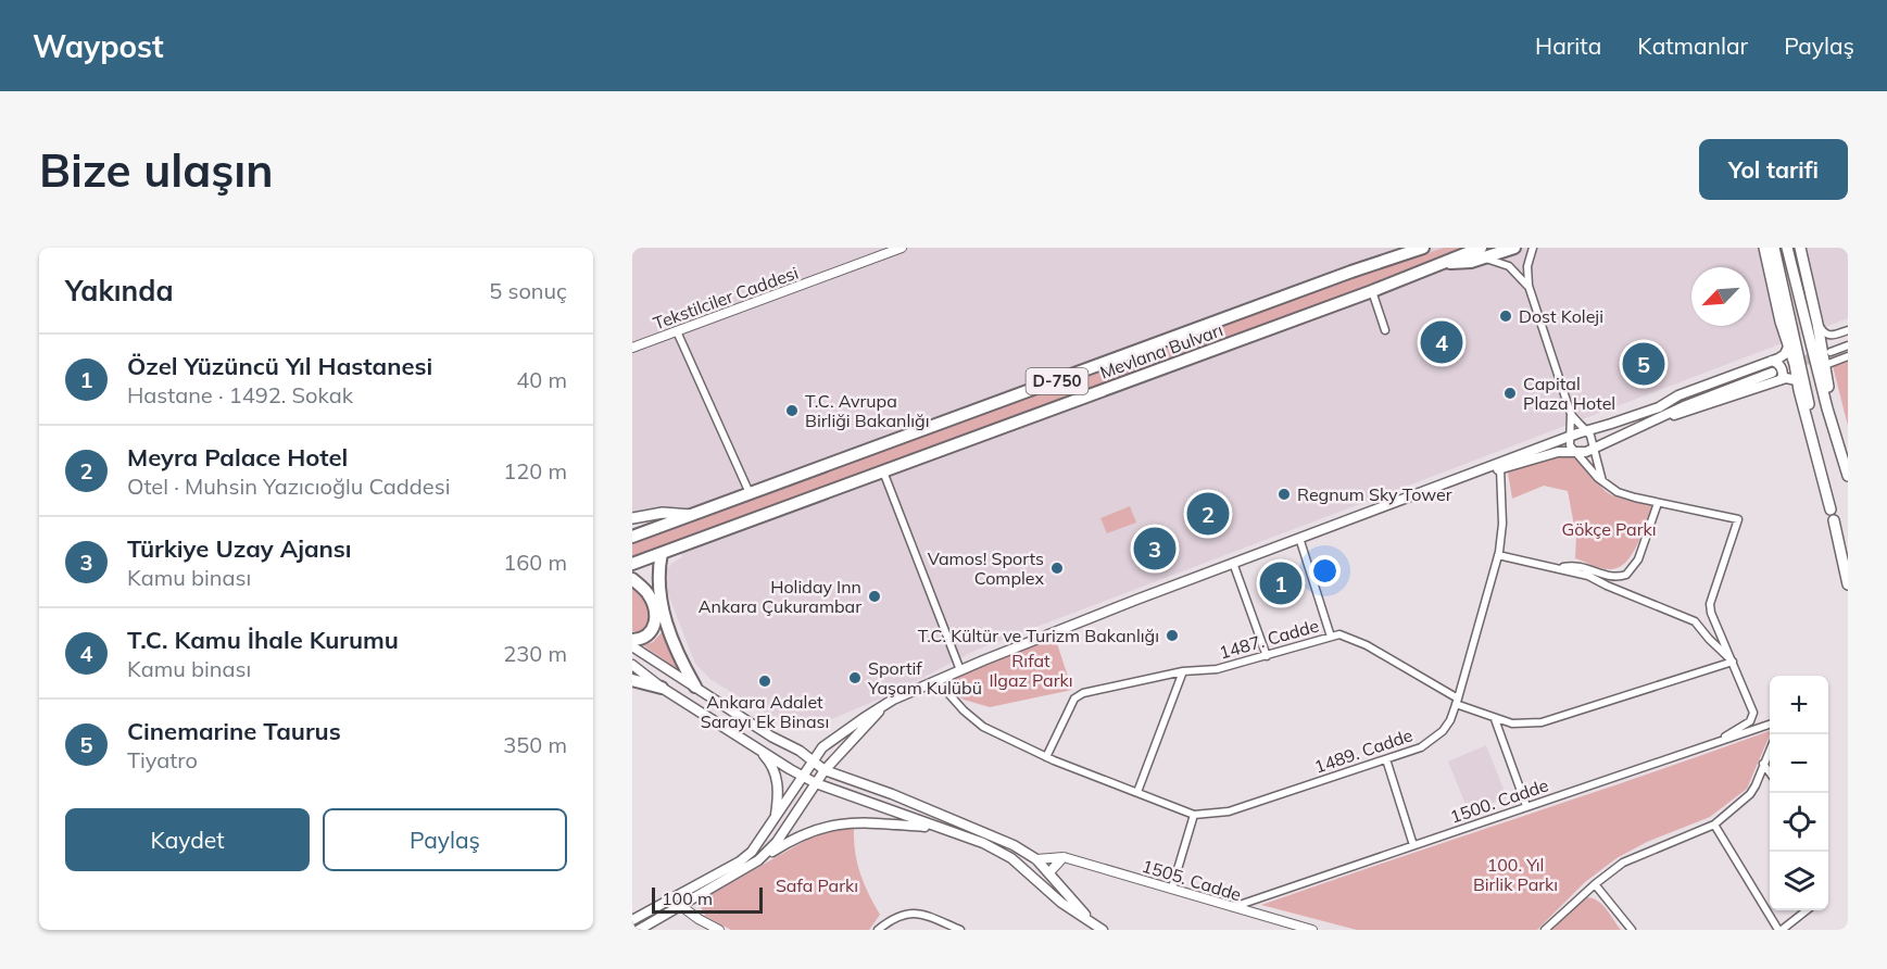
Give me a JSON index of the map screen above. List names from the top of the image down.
{
  "streets": {
    "highway": ["Mevlana Bulvarı", "D-750"],
    "street": [
      "Tekstilciler Caddesi",
      "1487. Cadde",
      "1489. Cadde",
      "1500. Cadde",
      "1505. Cadde"
    ]
  },
  "crossings": [
    ["1487. Cadde", "1489. Cadde"],
    ["1500. Cadde", "1505. Cadde"]
  ],
  "parks": [
    "Gökçe Parkı",
    "Rıfat Ilgaz Parkı",
    "100. Yıl Birlik Parkı",
    "Safa Parkı"
  ],
  "places": [
    "Dost Koleji",
    "Capital Plaza Hotel",
    "T.C. Avrupa Birliği Bakanlığı",
    "Regnum Sky Tower",
    "Vamos! Sports Complex",
    "Holiday Inn Ankara Çukurambar",
    "T.C. Kültür ve Turizm Bakanlığı",
    "Sportif Yaşam Kulübü",
    "Ankara Adalet Sarayı Ek Binası"
  ],
  "scale_bar": "100 m",
  "north": "bottom left",
  "page": {
    "header": "Waypost",
    "nav": ["Harita", "Katmanlar", "Paylaş"],
    "buttons": [
      "Yol tarifi",
      ["Kaydet", "Paylaş"]
    ],
    "title": "Bize ulaşın",
    "heading": ["Yakında", "5 sonuç"],
    "pins": [
      "4",
      "5",
      "2",
      "3",
      "1"
    ],
    "list": [
      {
        "mark": "1",
        "name": "Özel Yüzüncü Yıl Hastanesi",
        "note": "Hastane · 1492. Sokak",
        "value": "40 m"
      },
      {
        "mark": "2",
        "name": "Meyra Palace Hotel",
        "note": "Otel · Muhsin Yazıcıoğlu Caddesi",
        "value": "120 m"
      },
      {
        "mark": "3",
        "name": "Türkiye Uzay Ajansı",
        "note": "Kamu binası",
        "value": "160 m"
      },
      {
        "mark": "4",
        "name": "T.C. Kamu İhale Kurumu",
        "note": "Kamu binası",
        "value": "230 m"
      },
      {
        "mark": "5",
        "name": "Cinemarine Taurus",
        "note": "Tiyatro",
        "value": "350 m"
      }
    ],
    "map_buttons": ["+", "−"],
    "scale": "100 m"
  }
}
